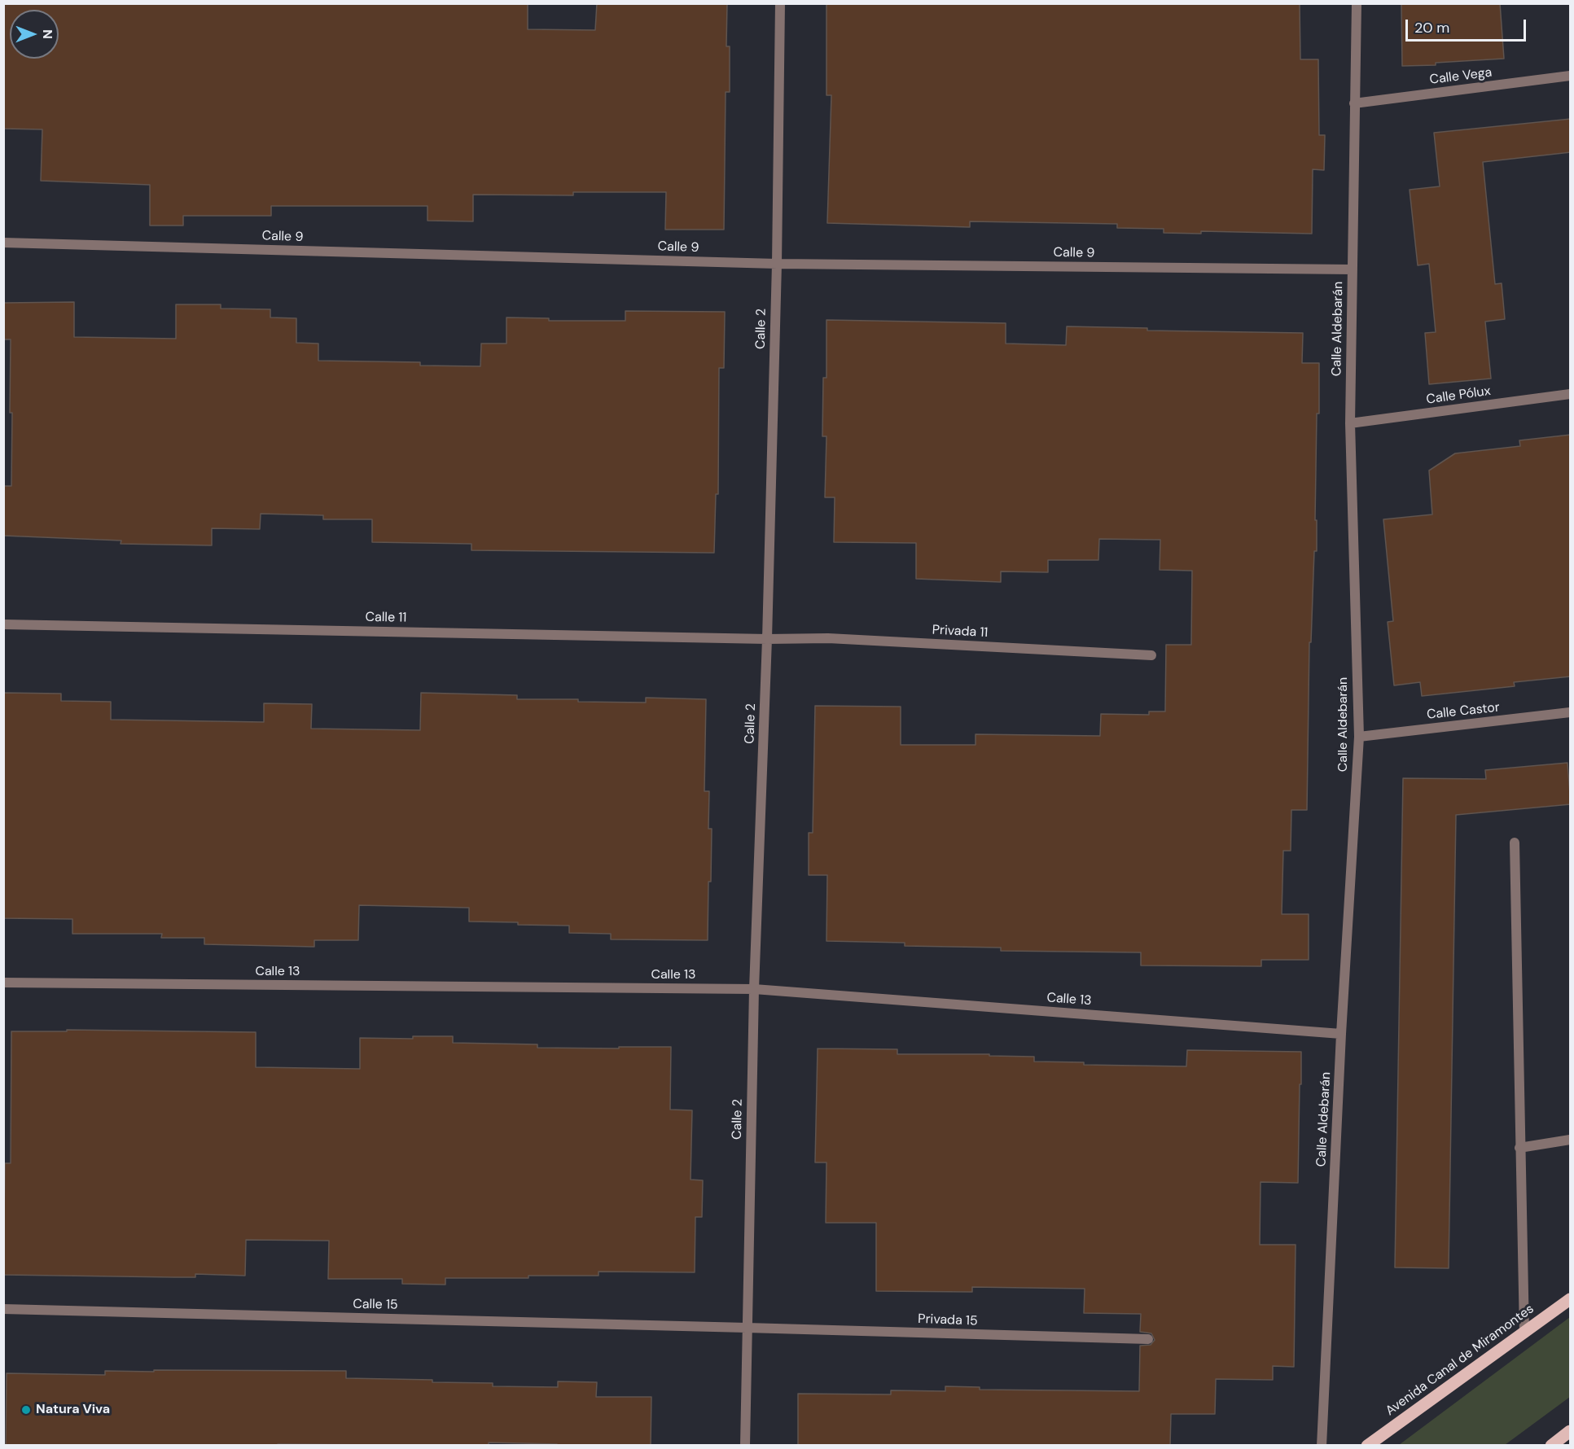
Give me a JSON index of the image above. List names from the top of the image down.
{
  "streets": {
    "main road": ["Avenida Canal de Miramontes"],
    "street": [
      "Calle Vega",
      "Calle 9",
      "Calle 2",
      "Calle Aldebarán",
      "Calle Pólux",
      "Calle 11",
      "Privada 11",
      "Calle Castor",
      "Calle 13",
      "Calle 15",
      "Privada 15"
    ]
  },
  "crossings": [
    ["Calle Vega", "Calle Aldebarán"],
    ["Calle 9", "Calle 2"],
    ["Calle 9", "Calle Aldebarán"],
    ["Calle 2", "Calle 11"],
    ["Calle 2", "Privada 11"],
    ["Calle 2", "Calle 13"],
    ["Calle 2", "Calle 15"],
    ["Calle 2", "Privada 15"],
    ["Calle Aldebarán", "Calle Pólux"],
    ["Calle Aldebarán", "Calle Castor"],
    ["Calle Aldebarán", "Calle 13"],
    ["Calle 11", "Privada 11"],
    ["Calle 15", "Privada 15"]
  ],
  "places": ["Natura Viva"],
  "scale_bar": "20 m",
  "north": "right"
}
